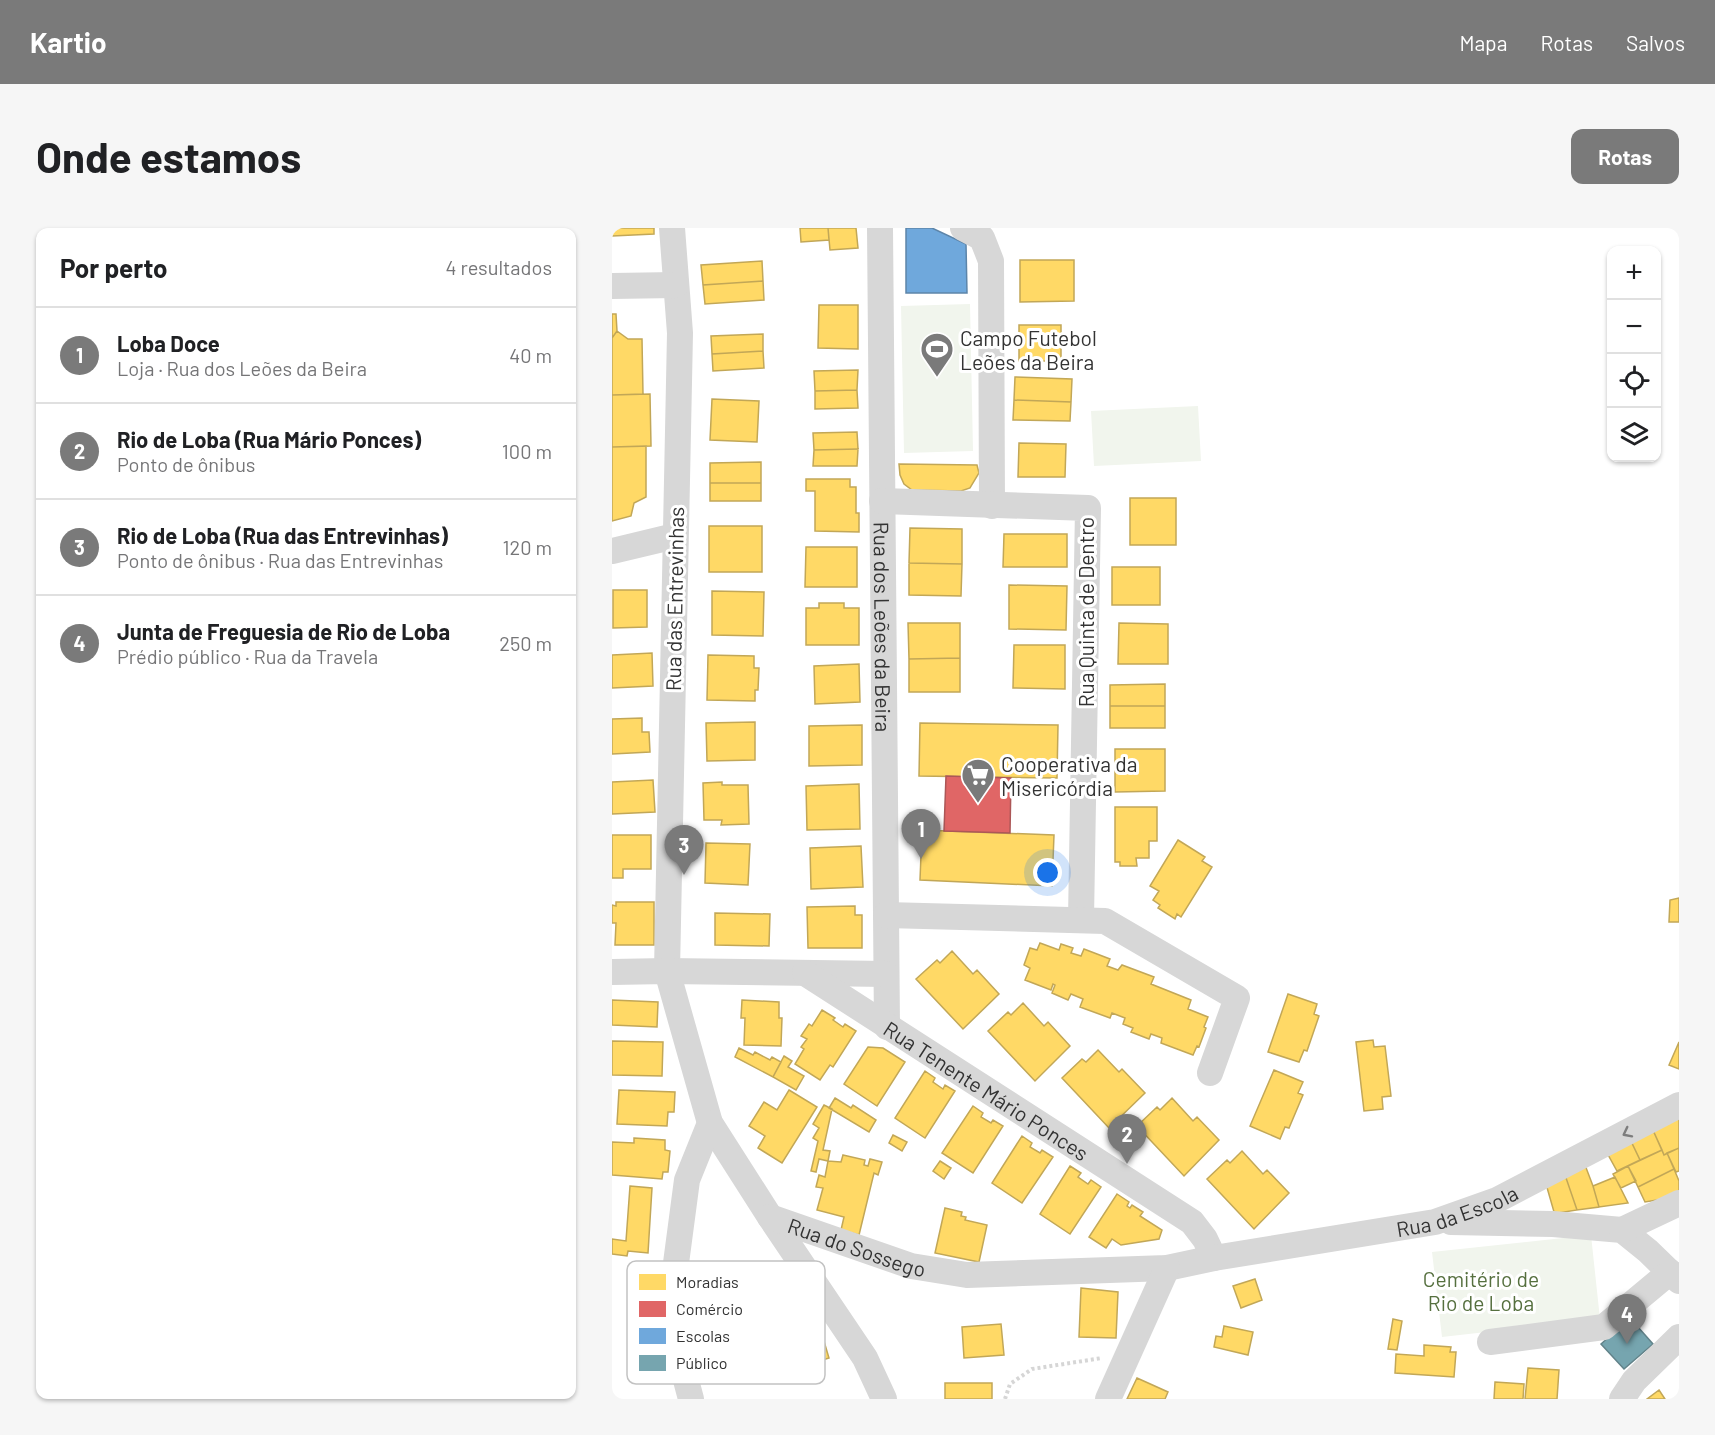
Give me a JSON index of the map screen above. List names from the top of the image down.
{
  "streets": {
    "street": [
      "Rua das Entrevinhas",
      "Rua Quinta de Dentro",
      "Rua dos Leões da Beira",
      "Rua Tenente Mário Ponces",
      "Rua da Escola",
      "Rua do Sossego"
    ]
  },
  "crossings": [
    ["Rua das Entrevinhas", "Rua do Sossego"],
    ["Rua Quinta de Dentro", "Rua dos Leões da Beira"],
    ["Rua dos Leões da Beira", "Rua Tenente Mário Ponces"],
    ["Rua Tenente Mário Ponces", "Rua da Escola"],
    ["Rua Tenente Mário Ponces", "Rua do Sossego"],
    ["Rua da Escola", "Rua do Sossego"]
  ],
  "parks": ["Cemitério de Rio de Loba"],
  "places": {
    "sports": ["Campo Futebol Leões da Beira"],
    "supermarket": ["Cooperativa da Misericórdia"]
  },
  "legend": [
    "Moradias",
    "Comércio",
    "Escolas",
    "Público"
  ],
  "page": {
    "header": "Kartio",
    "nav": ["Mapa", "Rotas", "Salvos"],
    "buttons": "Rotas",
    "title": "Onde estamos",
    "heading": ["Por perto", "4 resultados"],
    "map_buttons": ["+", "−"],
    "list": [
      {
        "mark": "1",
        "name": "Loba Doce",
        "note": "Loja · Rua dos Leões da Beira",
        "value": "40 m"
      },
      {
        "mark": "2",
        "name": "Rio de Loba (Rua Mário Ponces)",
        "note": "Ponto de ônibus",
        "value": "100 m"
      },
      {
        "mark": "3",
        "name": "Rio de Loba (Rua das Entrevinhas)",
        "note": "Ponto de ônibus · Rua das Entrevinhas",
        "value": "120 m"
      },
      {
        "mark": "4",
        "name": "Junta de Freguesia de Rio de Loba",
        "note": "Prédio público · Rua da Travela",
        "value": "250 m"
      }
    ],
    "pins": [
      "1",
      "3",
      "2",
      "4"
    ]
  }
}
